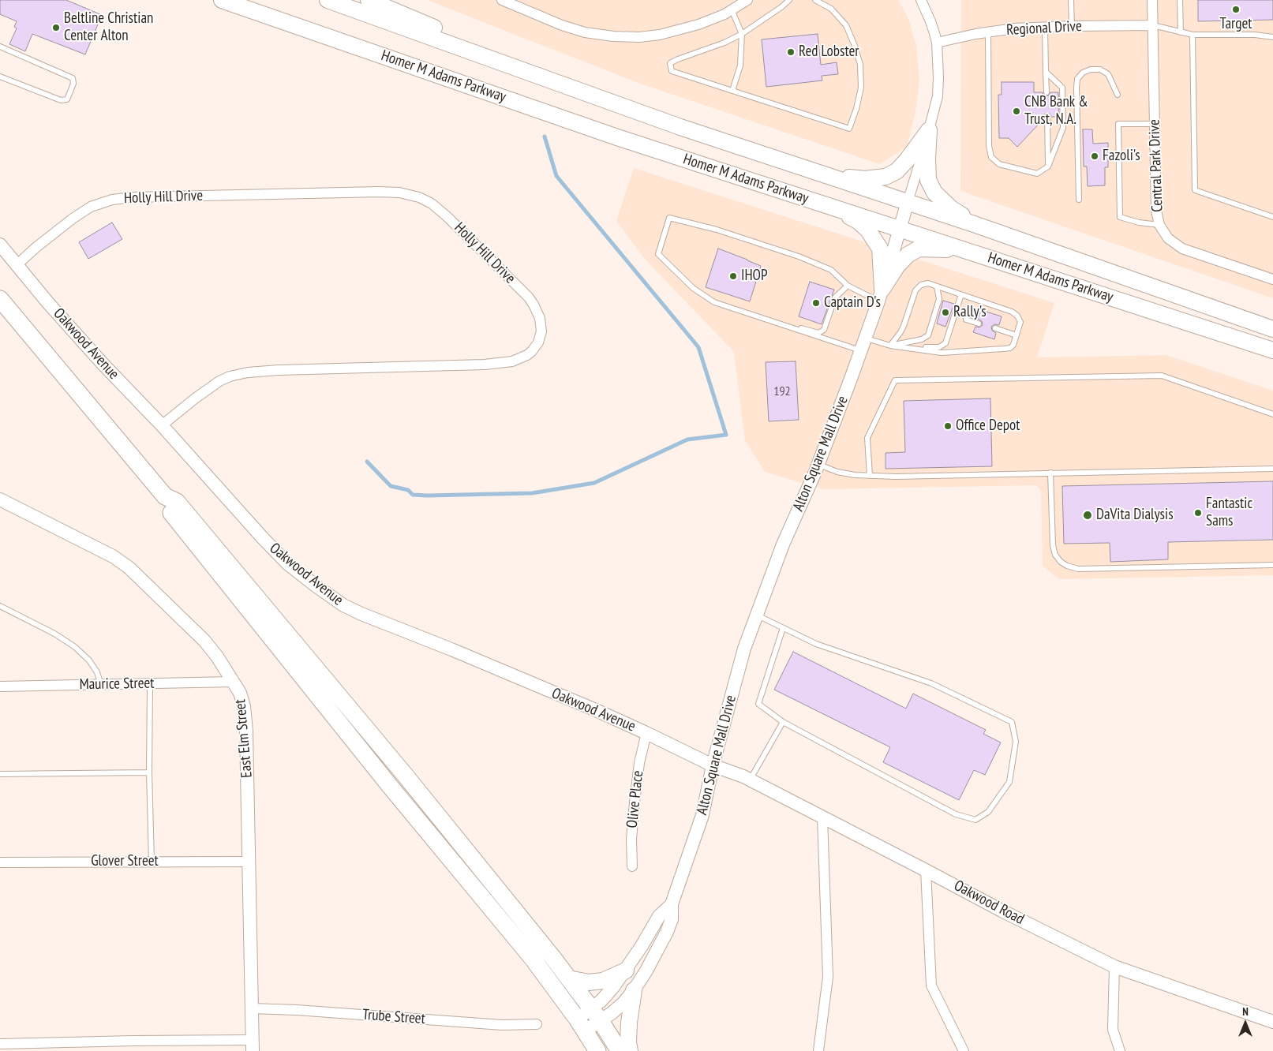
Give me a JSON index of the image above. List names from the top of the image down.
{
  "streets": {
    "main road": ["Homer M Adams Parkway"],
    "street": [
      "Regional Drive",
      "Central Park Drive",
      "Holly Hill Drive",
      "Oakwood Avenue",
      "Alton Square Mall Drive",
      "Maurice Street",
      "East Elm Street",
      "Olive Place",
      "Glover Street",
      "Oakwood Road",
      "Trube Street"
    ]
  },
  "crossings": [
    ["Regional Drive", "Central Park Drive"],
    ["Regional Drive", "Alton Square Mall Drive"],
    ["Homer M Adams Parkway", "Alton Square Mall Drive"],
    ["Holly Hill Drive", "Oakwood Avenue"],
    ["Oakwood Avenue", "Alton Square Mall Drive"],
    ["Oakwood Avenue", "Olive Place"],
    ["Oakwood Avenue", "Oakwood Road"],
    ["Alton Square Mall Drive", "Oakwood Road"],
    ["Maurice Street", "East Elm Street"],
    ["East Elm Street", "Glover Street"],
    ["East Elm Street", "Trube Street"]
  ],
  "places": [
    "Target",
    "Beltline Christian Center Alton",
    "Red Lobster",
    "CNB Bank & Trust, N.A.",
    "Fazoli's",
    "IHOP",
    "Captain D's",
    "Rally's",
    "Office Depot",
    "Fantastic Sams",
    "DaVita Dialysis"
  ],
  "house_numbers": ["192"],
  "north": "top"
}
